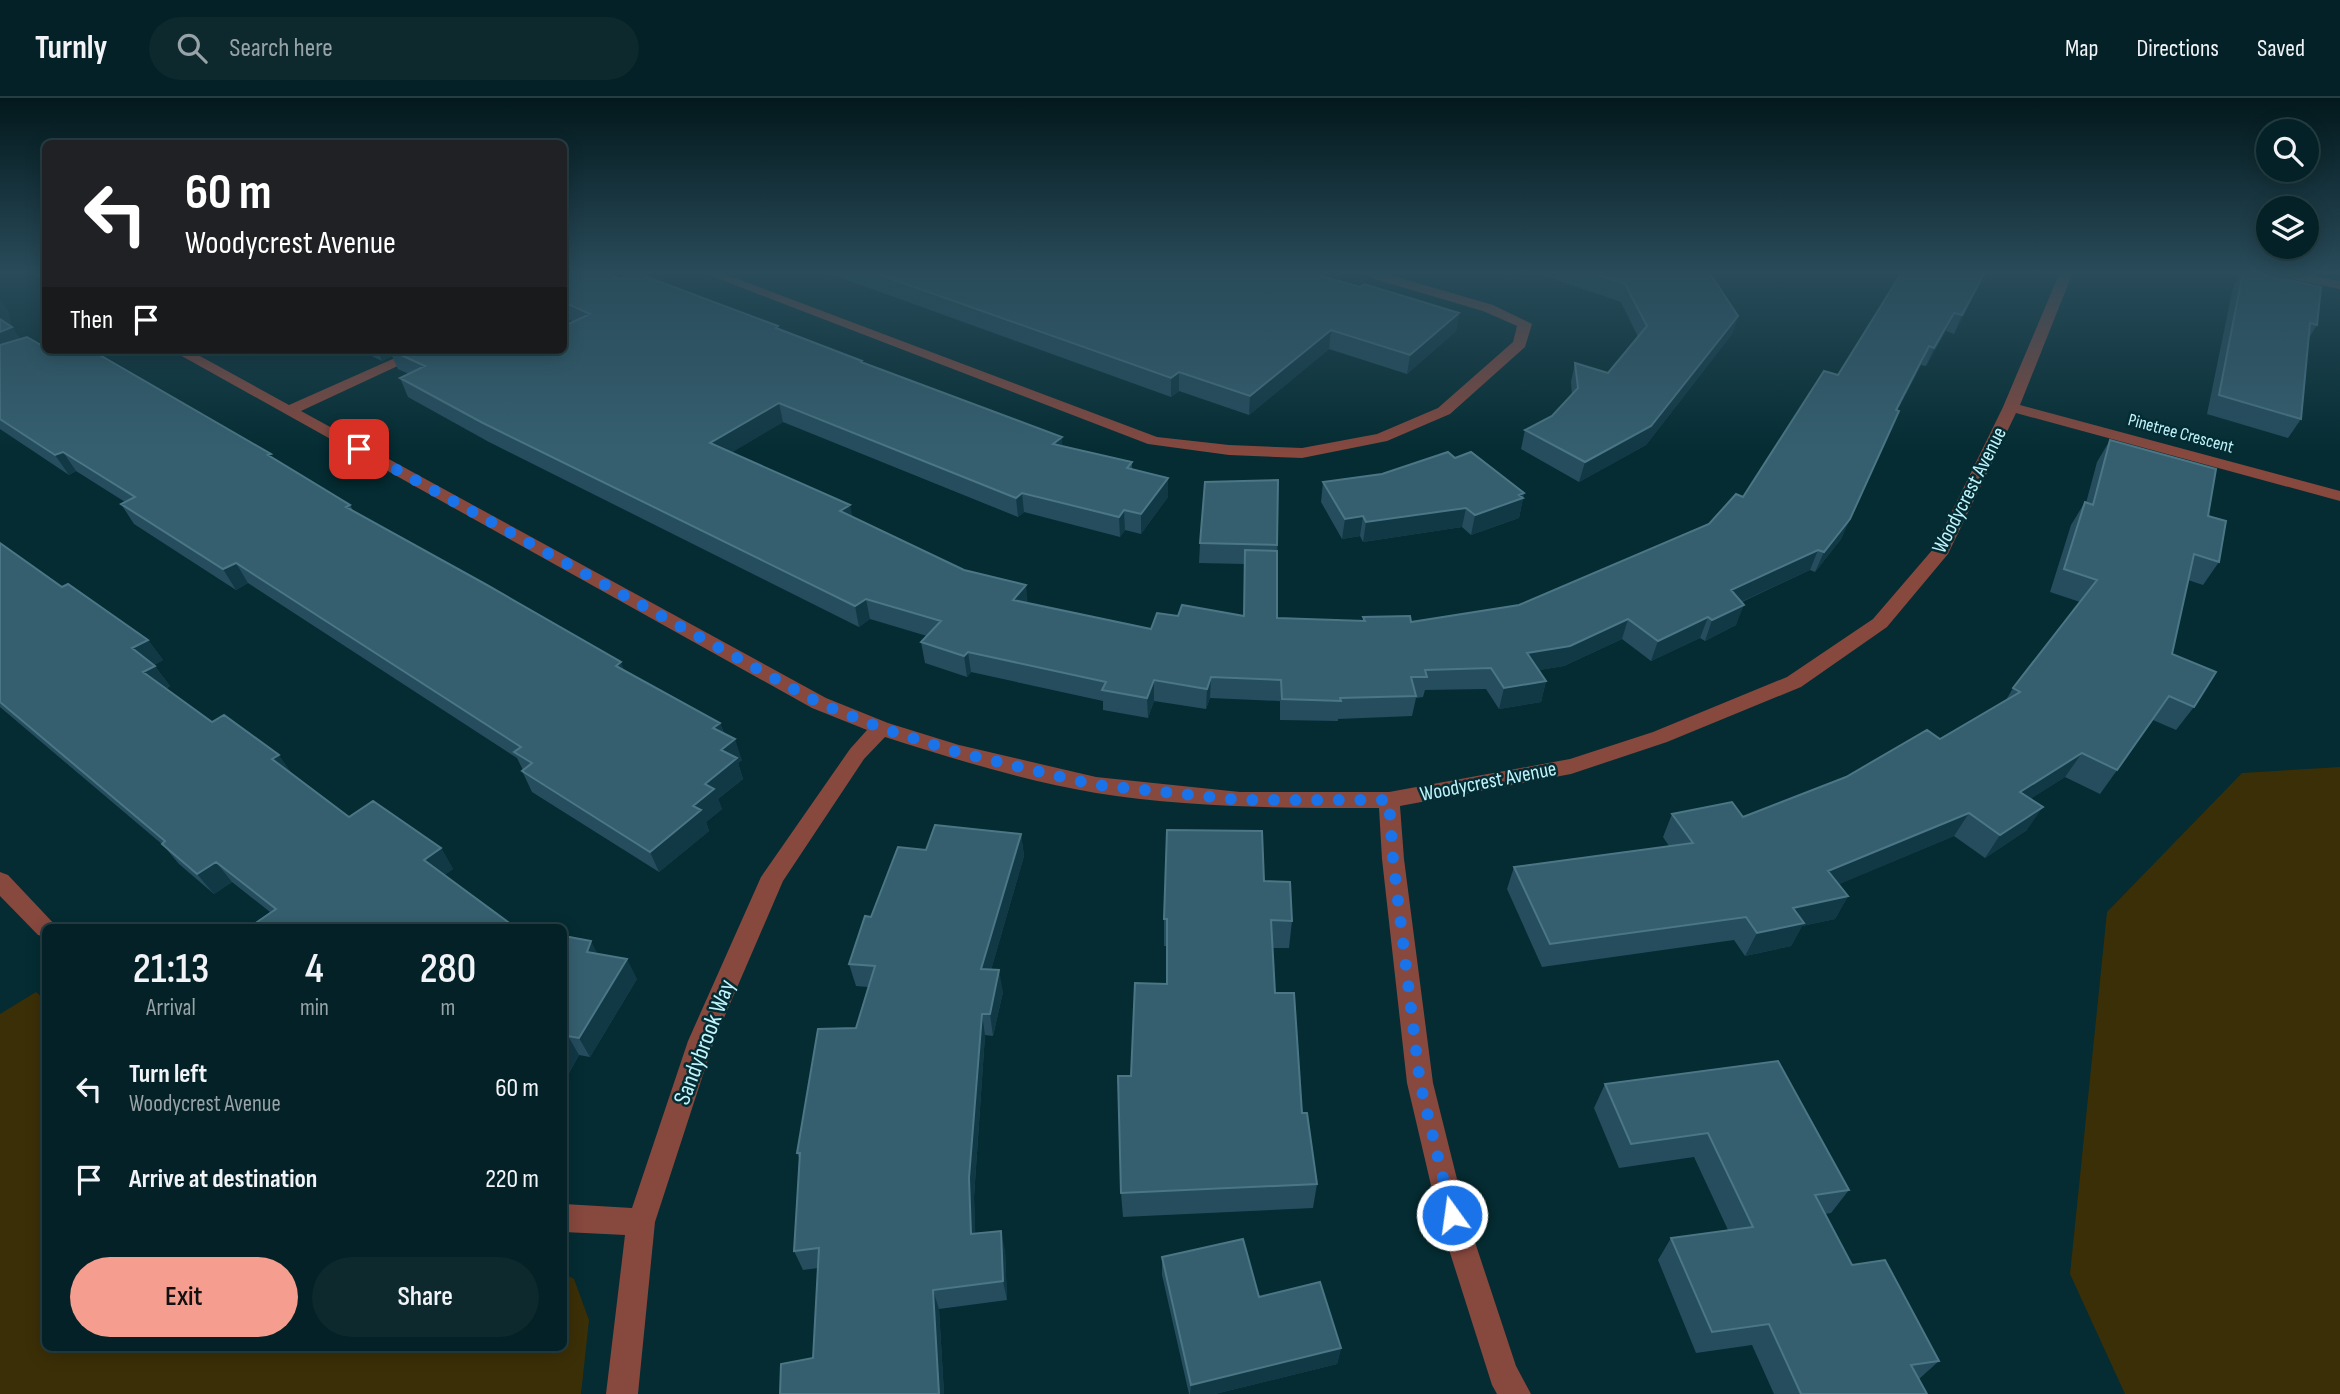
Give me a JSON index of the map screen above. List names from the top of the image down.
{
  "streets": {
    "street": ["Pinetree Crescent", "Woodycrest Avenue", "Sandybrook Way"]
  },
  "crossings": [
    ["Pinetree Crescent", "Woodycrest Avenue"],
    ["Woodycrest Avenue", "Sandybrook Way"]
  ],
  "page": {
    "header": "Turnly",
    "search": "Search here",
    "nav": ["Map", "Directions", "Saved"],
    "turn": ["60 m", "Woodycrest Avenue"],
    "then": "Then",
    "eta": [
      "21:13",
      "Arrival",
      "4",
      "min",
      "280",
      "m"
    ],
    "list": [
      {
        "name": "Turn left",
        "note": "Woodycrest Avenue",
        "value": "60 m"
      },
      {
        "name": "Arrive at destination",
        "value": "220 m"
      }
    ],
    "buttons": ["Exit", "Share"]
  }
}
